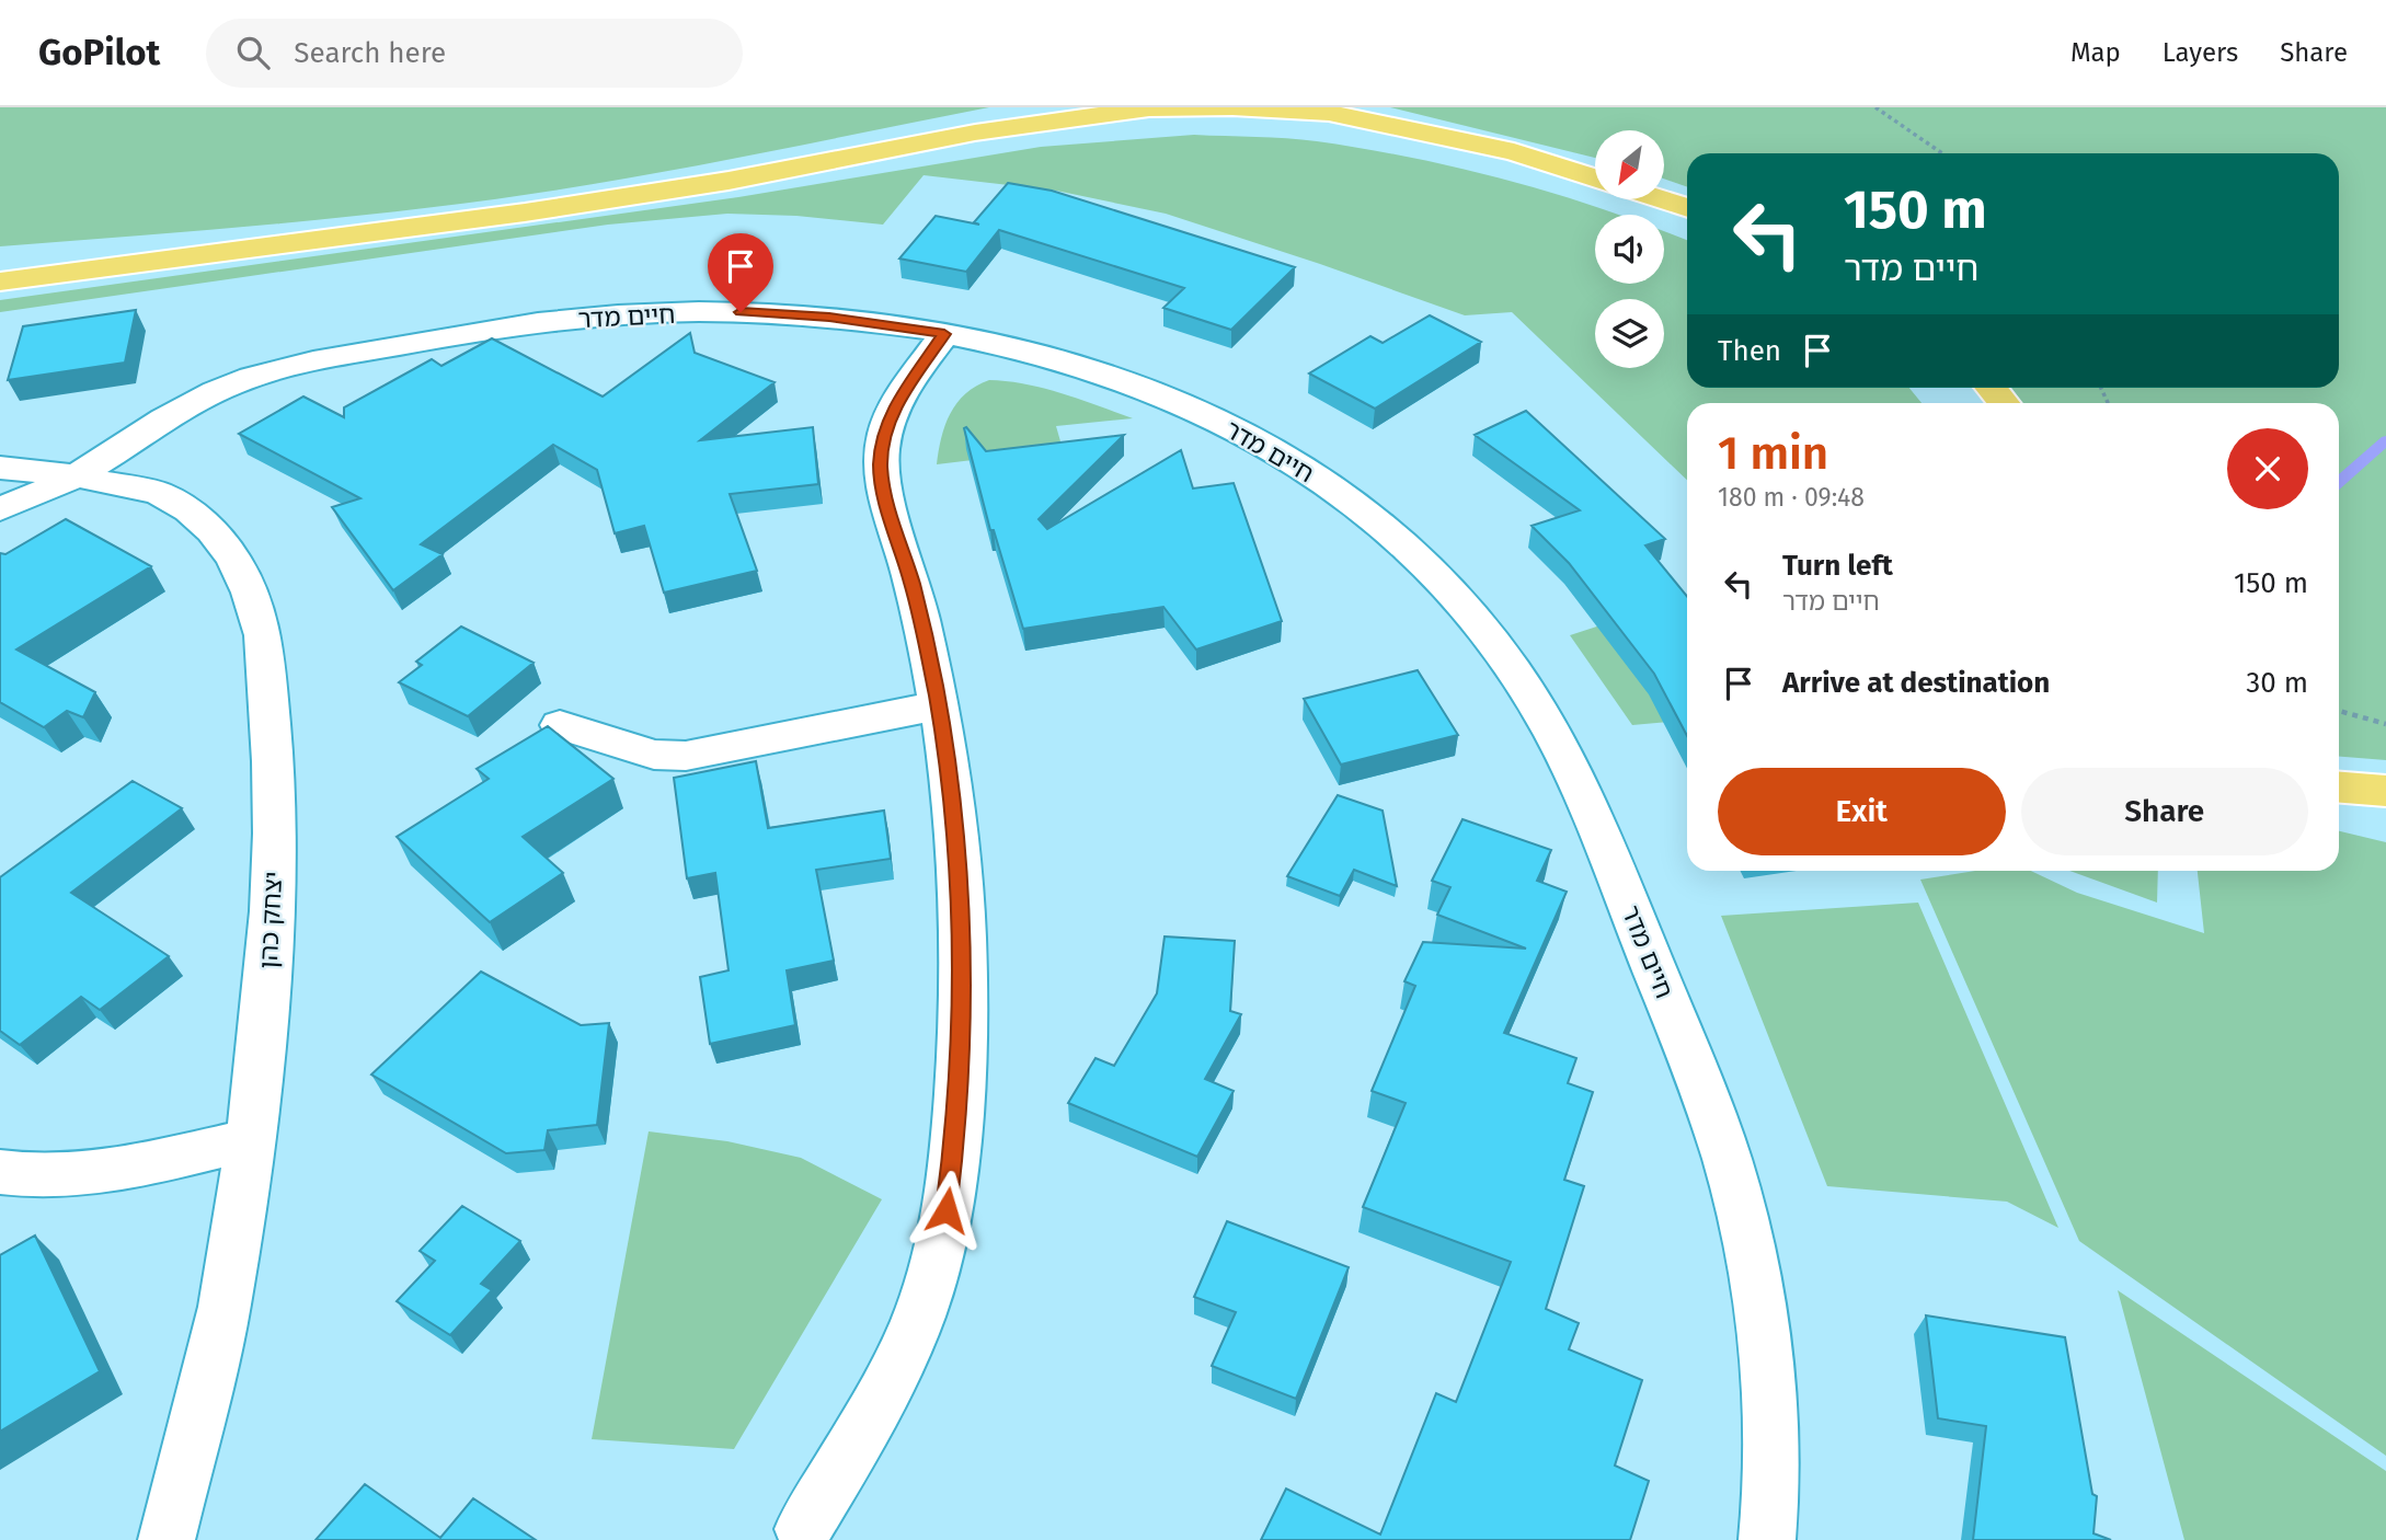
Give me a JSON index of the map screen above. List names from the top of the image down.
{
  "streets": {
    "street": ["חיים מדר", "יצחק כהן"]
  },
  "crossings": [
    ["חיים מדר", "יצחק כהן"]
  ],
  "north": "bottom left",
  "page": {
    "header": "GoPilot",
    "search": "Search here",
    "nav": ["Map", "Layers", "Share"],
    "turn": ["150 m", "חיים מדר"],
    "then": "Then",
    "heading": ["1 min", "180 m · 09:48"],
    "list": [
      {
        "name": "Turn left",
        "note": "חיים מדר",
        "value": "150 m"
      },
      {
        "name": "Arrive at destination",
        "value": "30 m"
      }
    ],
    "buttons": ["Exit", "Share"]
  }
}
